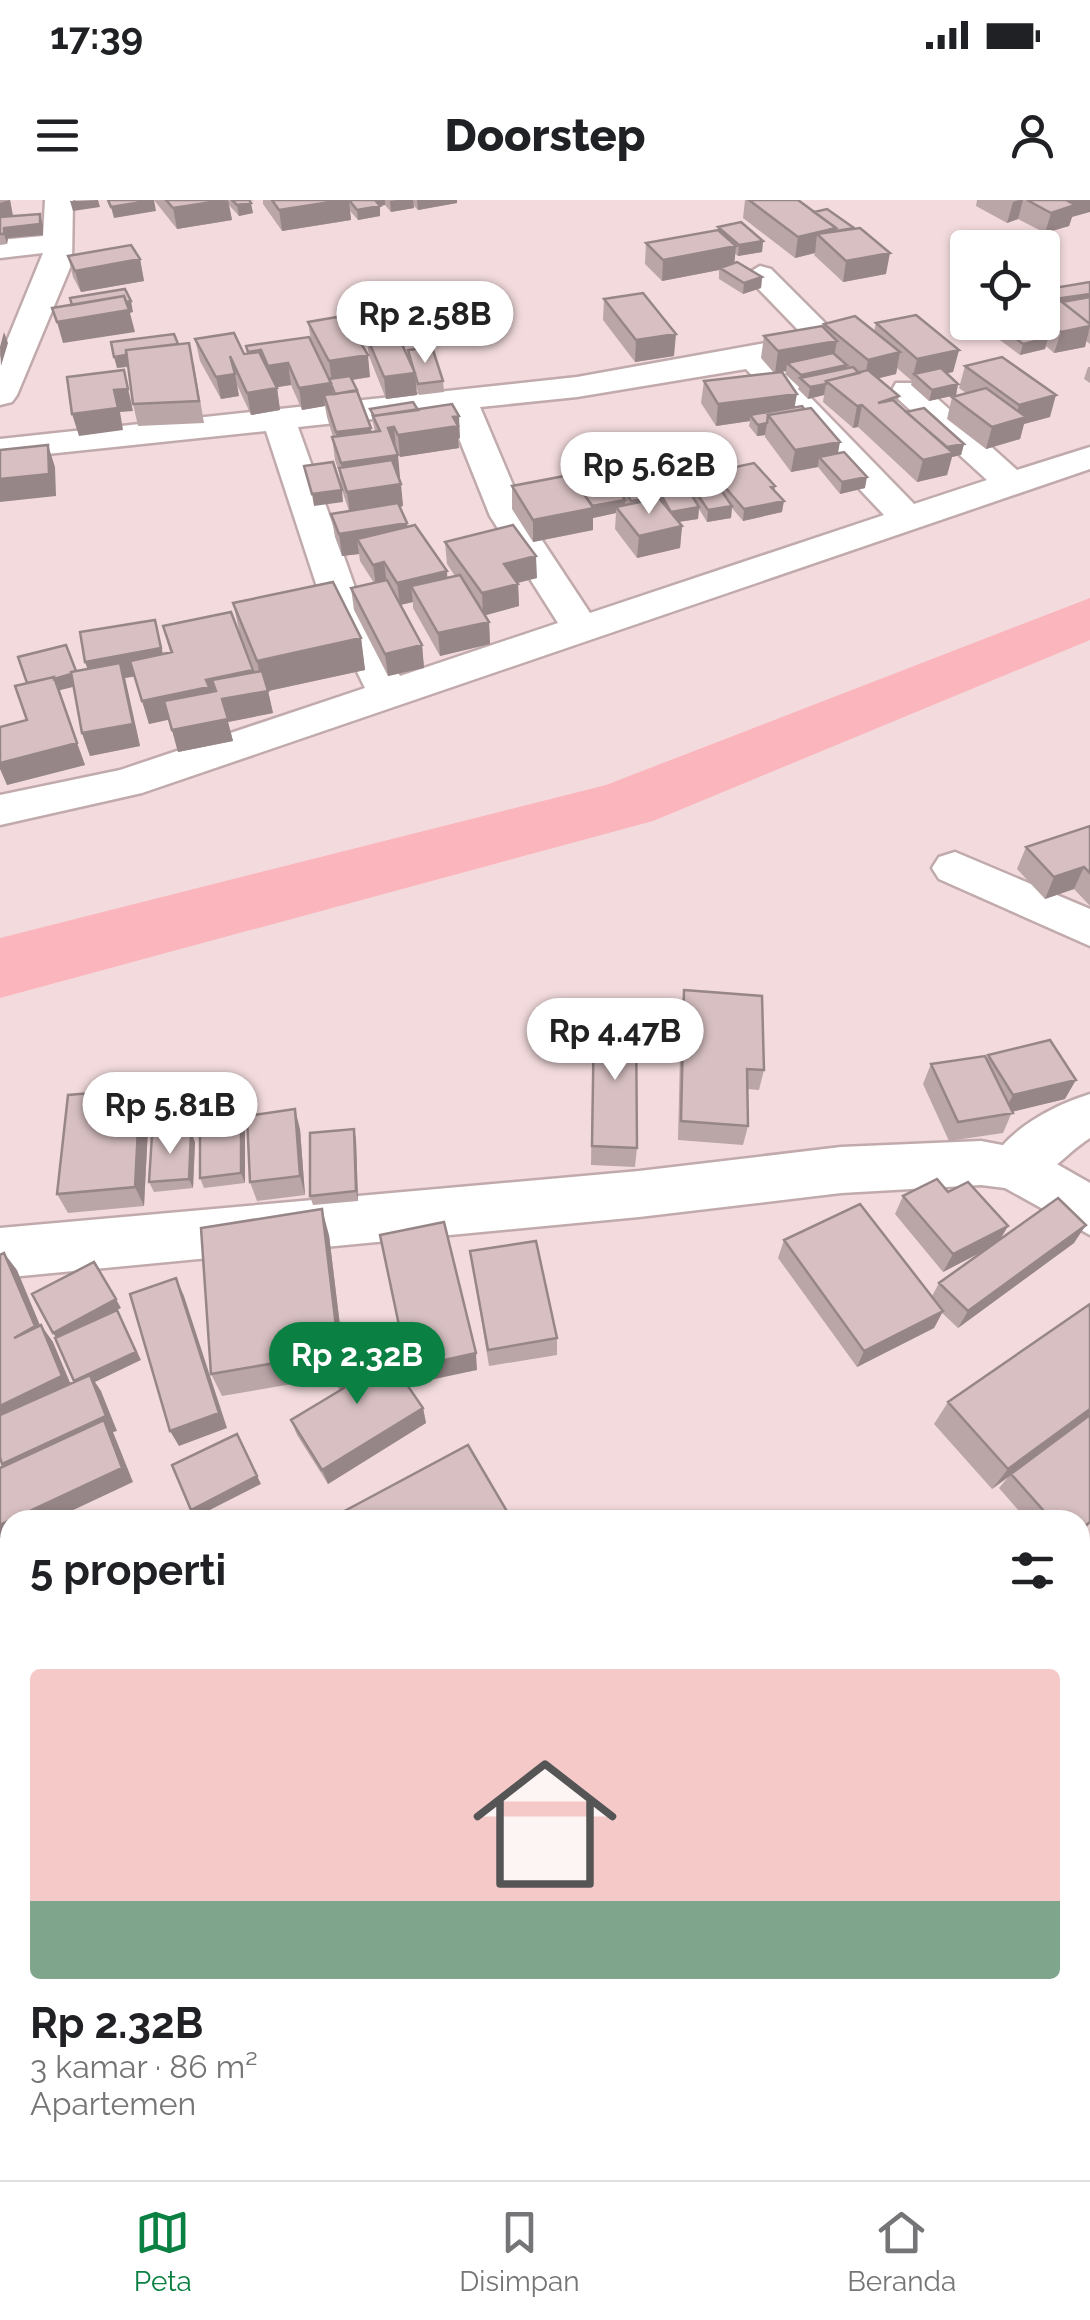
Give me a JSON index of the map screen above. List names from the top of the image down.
{
  "page": {
    "status": "17:39",
    "header": "Doorstep",
    "price": [
      "Rp 2.58B",
      "Rp 5.62B",
      "Rp 4.47B",
      "Rp 5.81B",
      "Rp 2.32B"
    ],
    "heading": "5 properti",
    "list": [
      {
        "name": "Rp 2.32B",
        "note": "3 kamar · 86 m² · Apartemen"
      }
    ],
    "tabs": ["Peta", "Disimpan", "Beranda"]
  }
}
